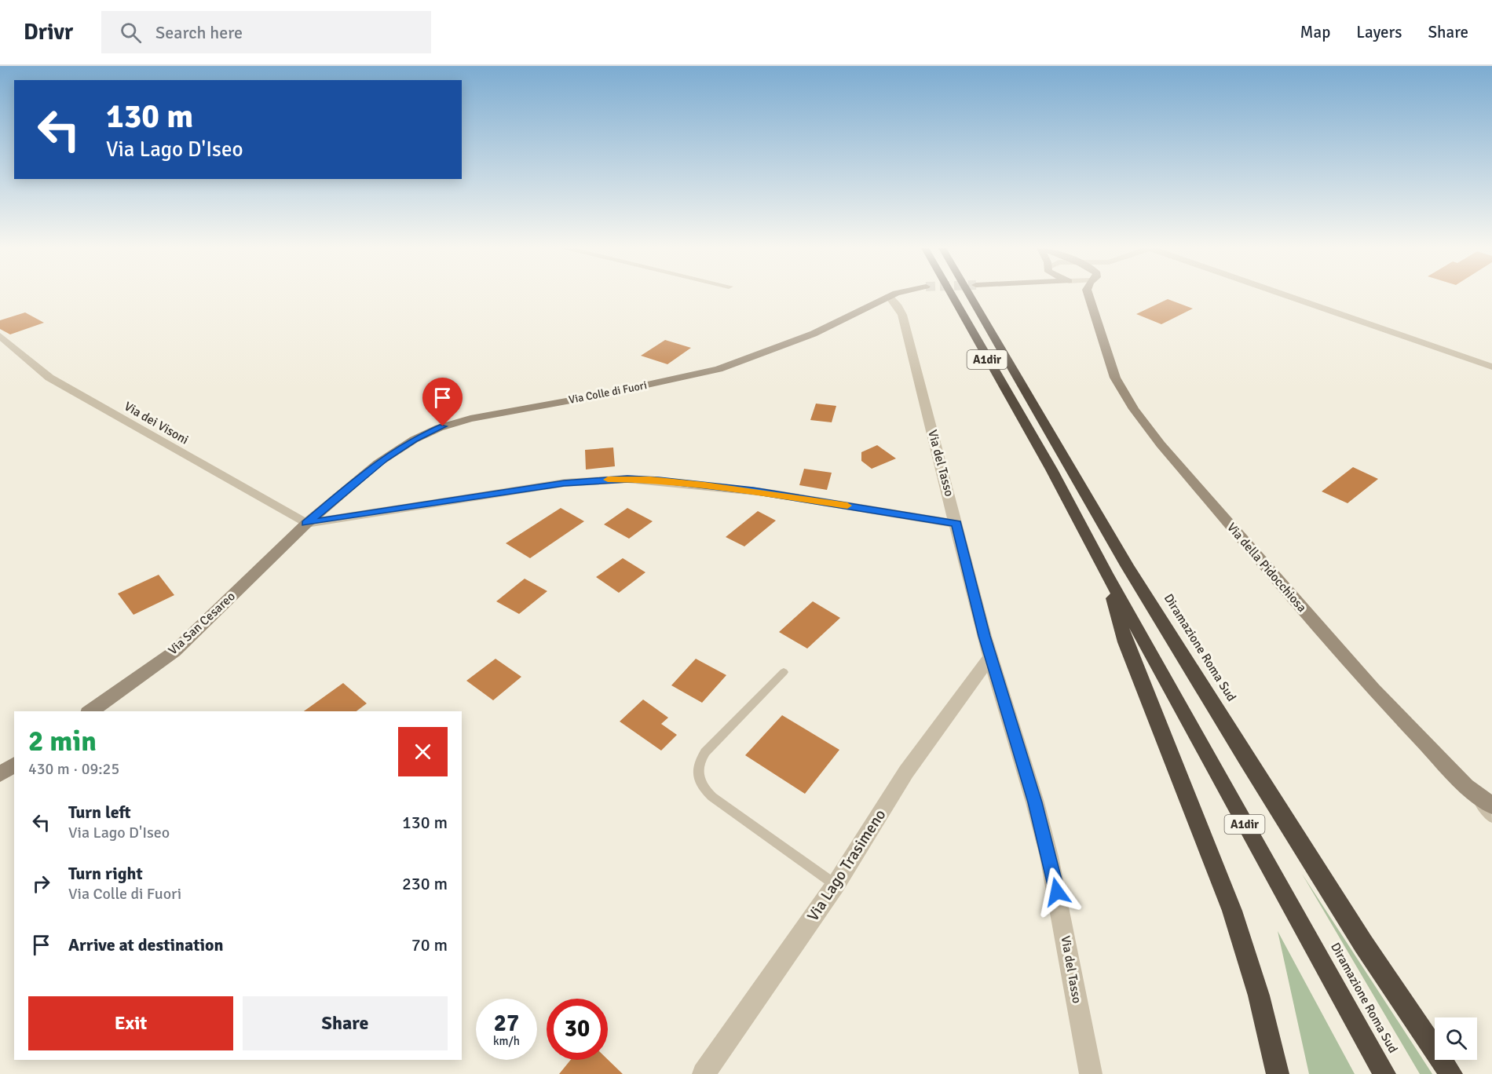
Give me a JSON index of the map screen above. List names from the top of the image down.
{
  "streets": {
    "highway": ["A1dir", "Diramazione Roma Sud"],
    "street": [
      "Via Colle di Fuori",
      "Via dei Visoni",
      "Via del Tasso",
      "Via della Pidocchiosa",
      "Via San Cesareo",
      "Via Lago Trasimeno"
    ]
  },
  "crossings": [
    ["Via Colle di Fuori", "Via dei Visoni"],
    ["Via Colle di Fuori", "Via del Tasso"],
    ["Via Colle di Fuori", "Via San Cesareo"],
    ["Via dei Visoni", "Via San Cesareo"],
    ["Via del Tasso", "Via Lago Trasimeno"]
  ],
  "page": {
    "header": "Drivr",
    "search": "Search here",
    "nav": ["Map", "Layers", "Share"],
    "turn": ["130 m", "Via Lago D'Iseo"],
    "heading": ["2 min", "430 m · 09:25"],
    "list": [
      {
        "name": "Turn left",
        "note": "Via Lago D'Iseo",
        "value": "130 m"
      },
      {
        "name": "Turn right",
        "note": "Via Colle di Fuori",
        "value": "230 m"
      },
      {
        "name": "Arrive at destination",
        "value": "70 m"
      }
    ],
    "buttons": ["Exit", "Share"],
    "speed": "27 km/h",
    "limit": "30"
  }
}
